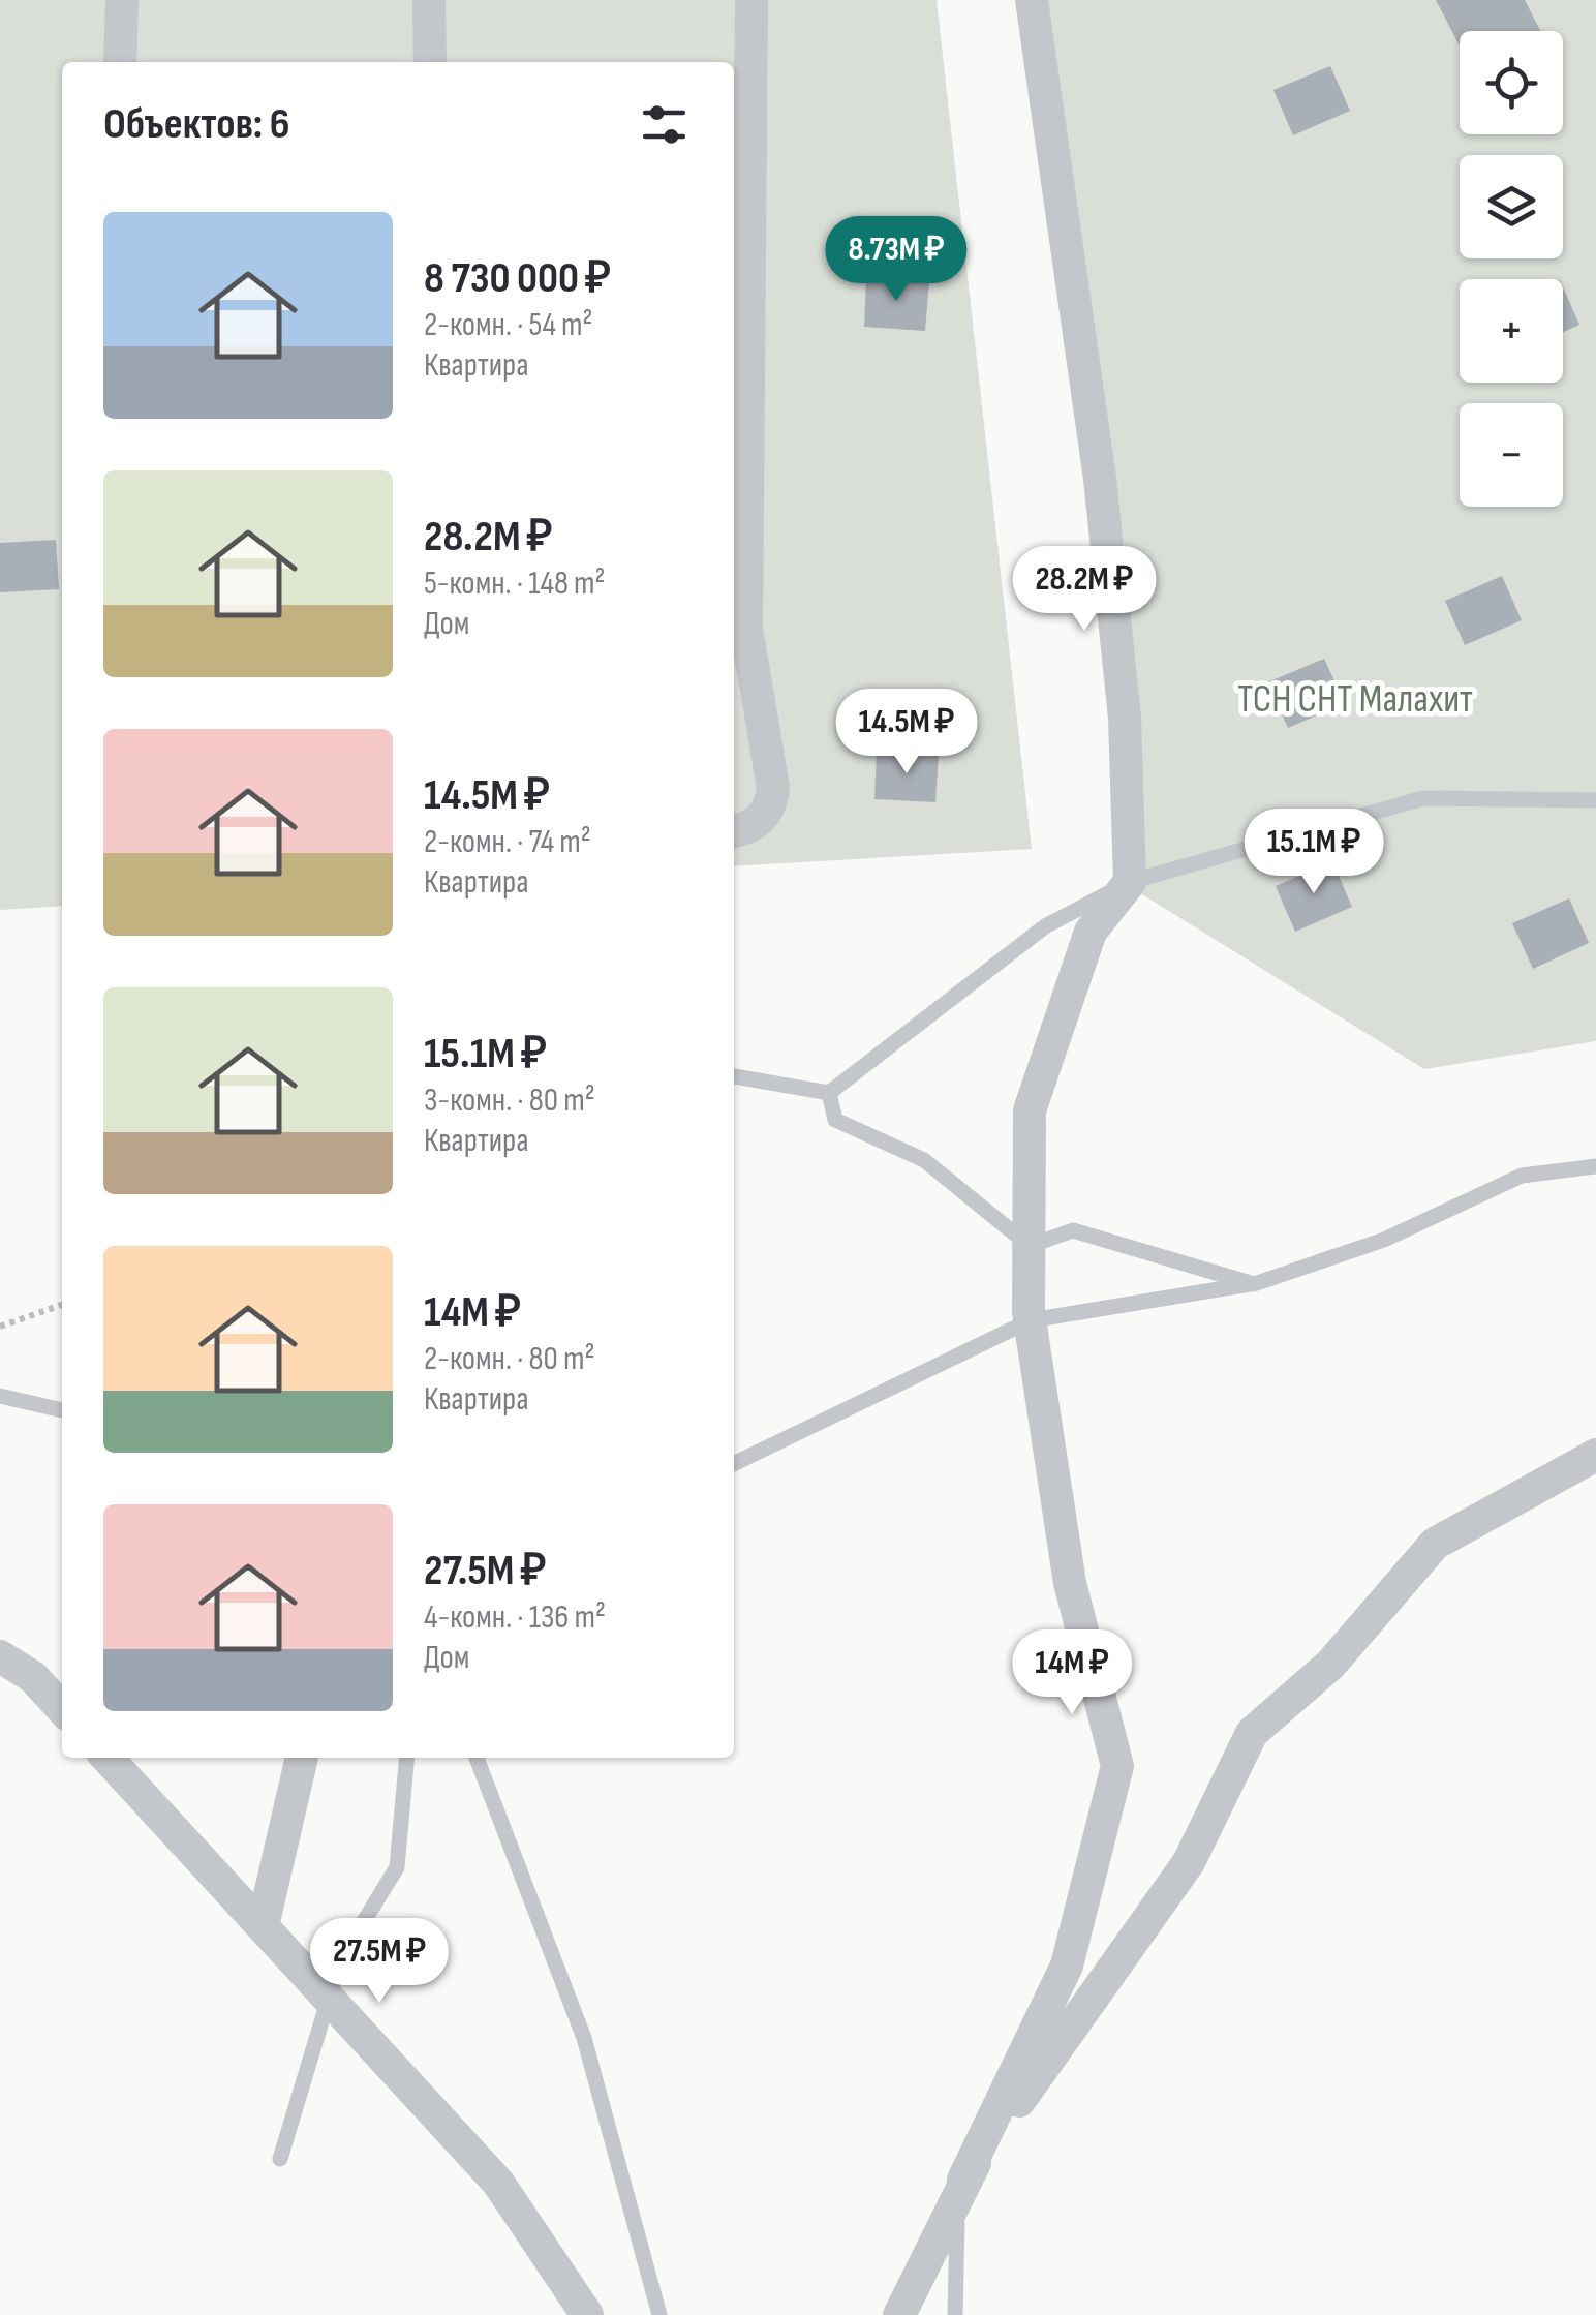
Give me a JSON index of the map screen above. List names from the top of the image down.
{
  "parks": ["ТСН СНТ Малахит"],
  "page": {
    "map_buttons": ["+", "−"],
    "heading": "Объектов: 6",
    "list": [
      {
        "name": "8 730 000 ₽",
        "note": "2-комн. · 54 m² · Квартира"
      },
      {
        "name": "28.2M ₽",
        "note": "5-комн. · 148 m² · Дом"
      },
      {
        "name": "14.5M ₽",
        "note": "2-комн. · 74 m² · Квартира"
      },
      {
        "name": "15.1M ₽",
        "note": "3-комн. · 80 m² · Квартира"
      },
      {
        "name": "14M ₽",
        "note": "2-комн. · 80 m² · Квартира"
      },
      {
        "name": "27.5M ₽",
        "note": "4-комн. · 136 m² · Дом"
      }
    ],
    "price": [
      "8.73M ₽",
      "28.2M ₽",
      "14.5M ₽",
      "15.1M ₽",
      "14M ₽",
      "27.5M ₽"
    ]
  }
}
